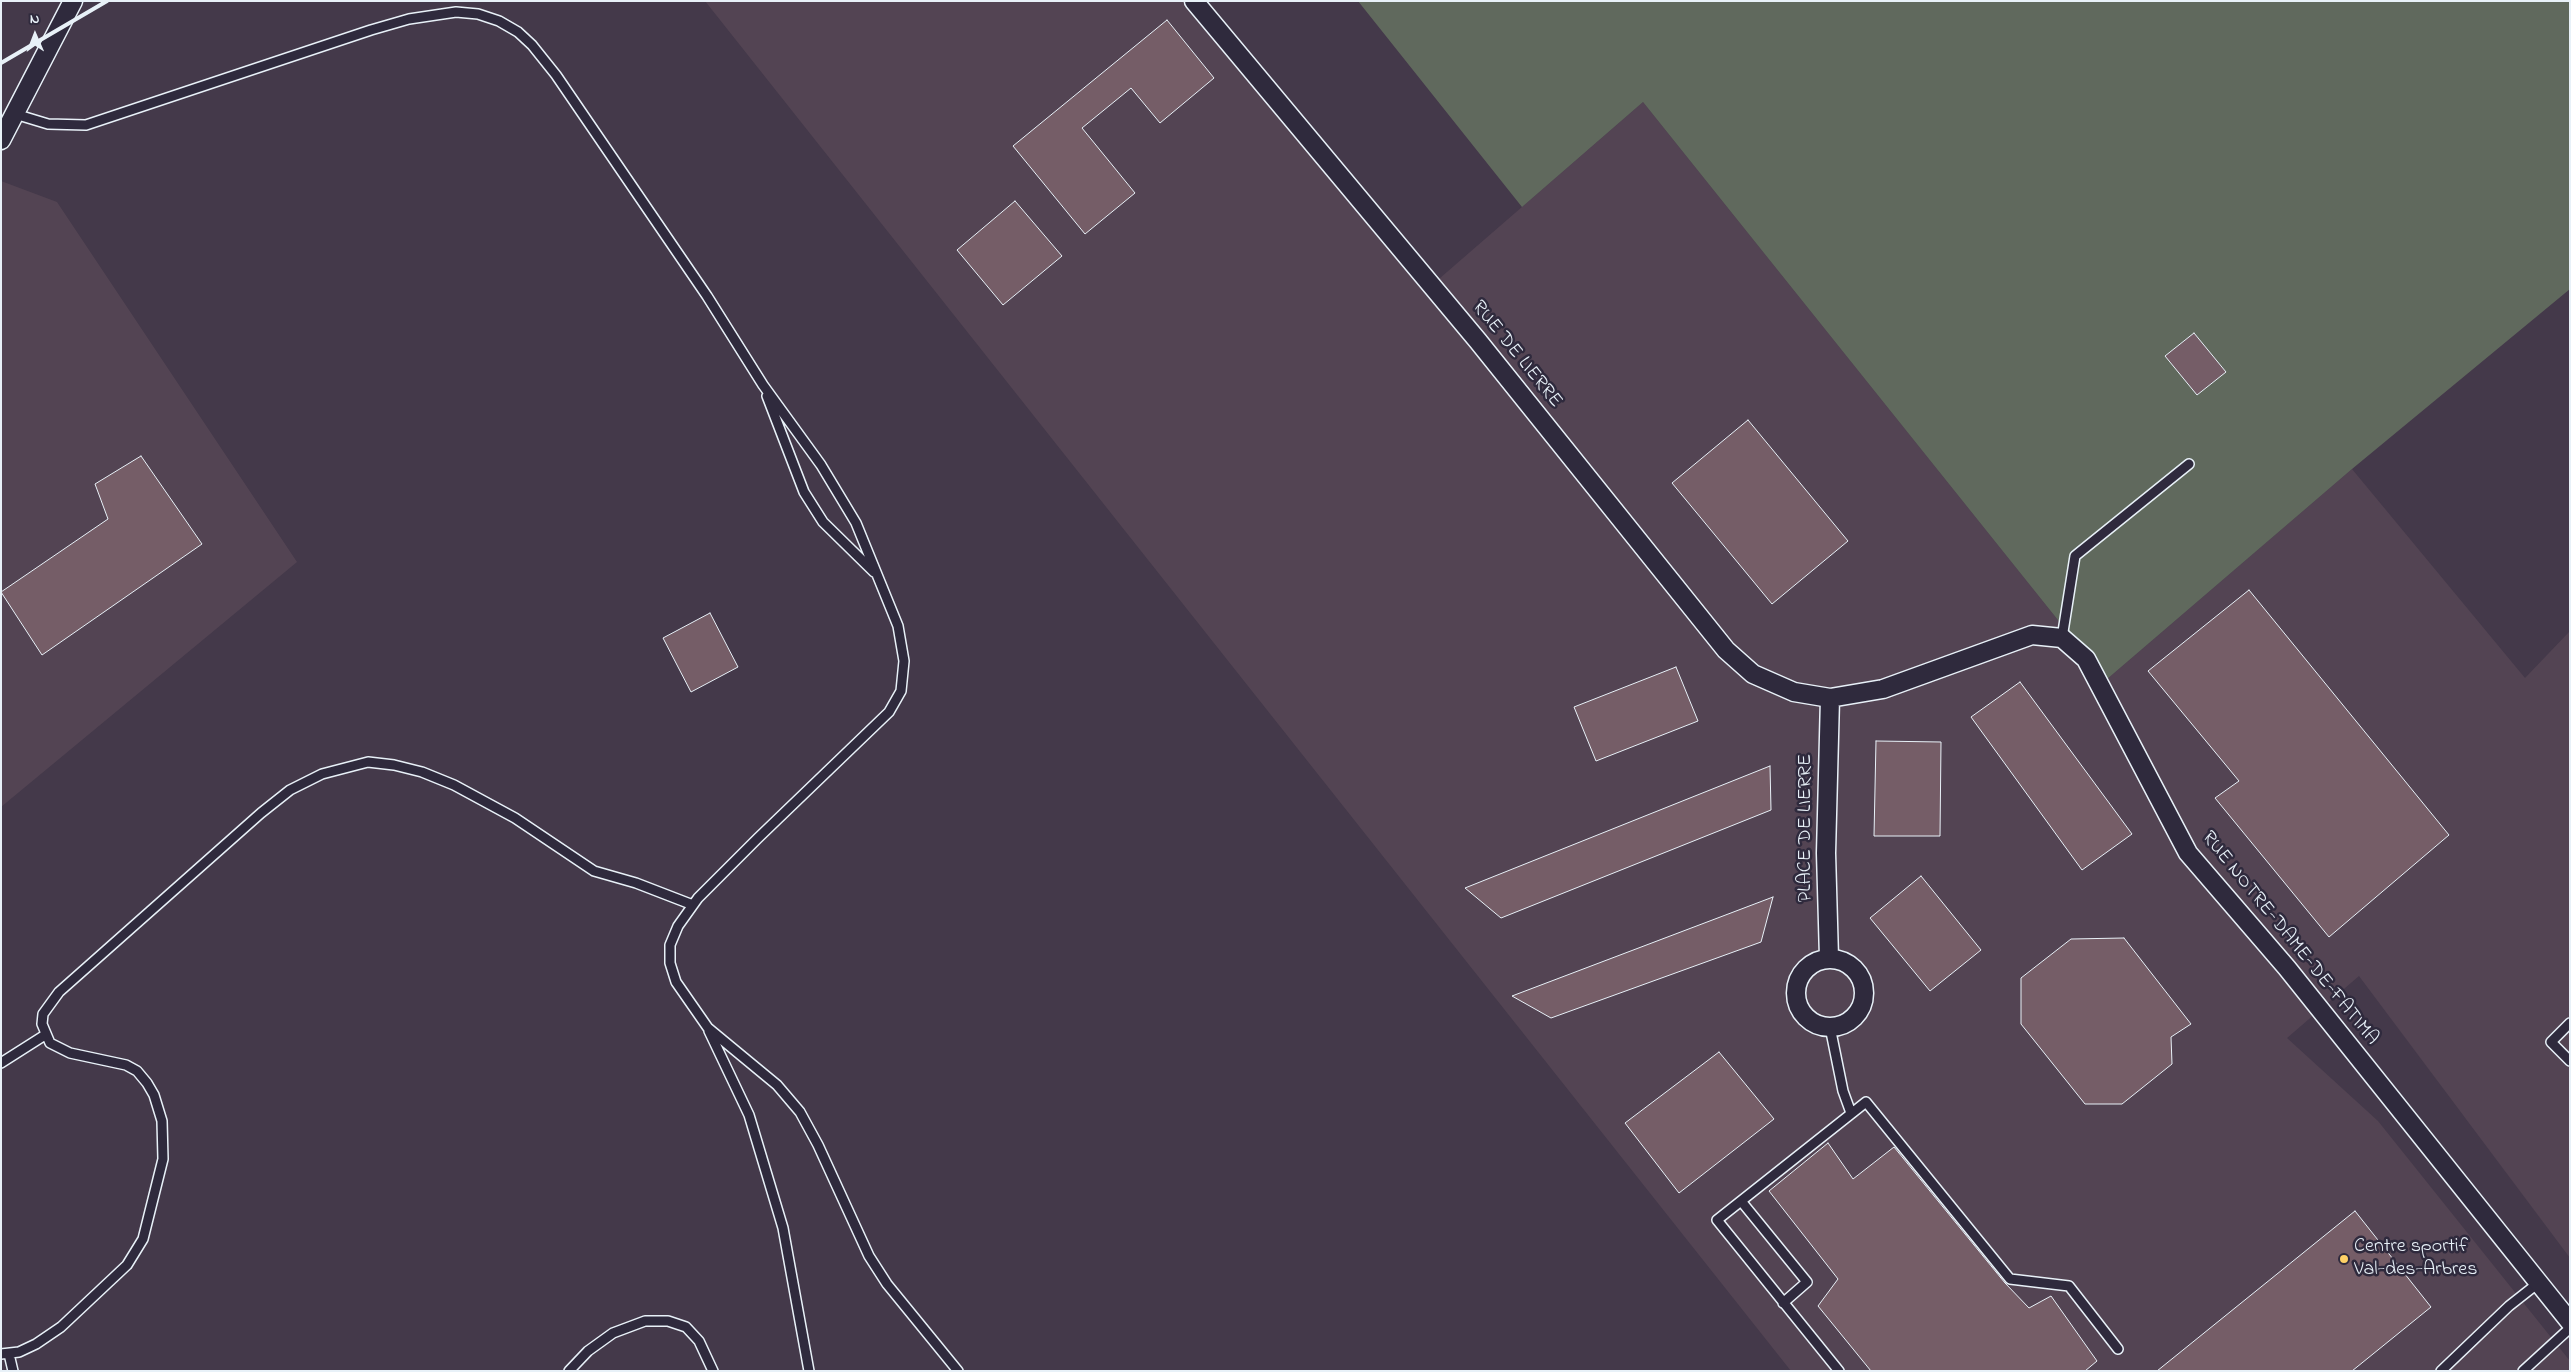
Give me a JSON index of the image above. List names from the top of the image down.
{
  "streets": {
    "street": ["RUE DE LIERRE", "PLACE DE LIERRE", "RUE NOTRE-DAME-DE-FATIMA"]
  },
  "crossings": [
    ["RUE DE LIERRE", "PLACE DE LIERRE"]
  ],
  "places": ["Centre sportif Val-des-Arbres"],
  "north": "top"
}
